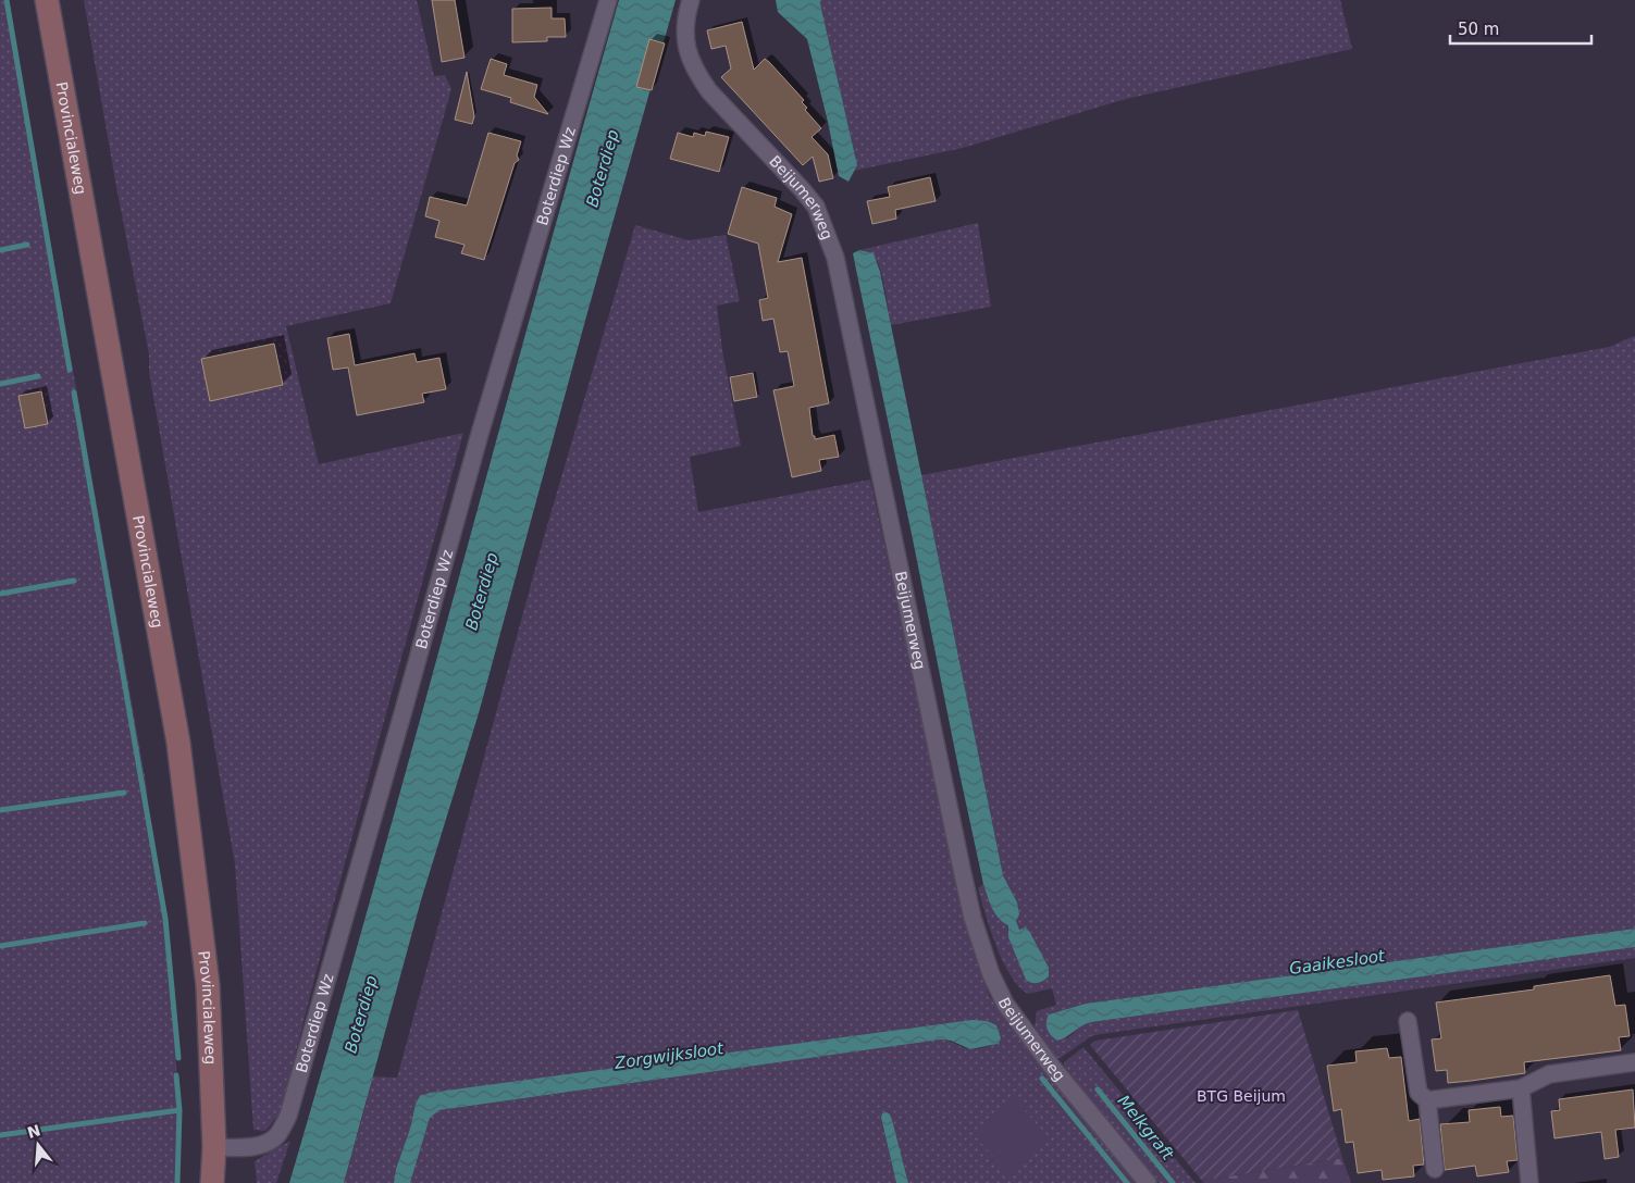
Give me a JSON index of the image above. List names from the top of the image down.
{
  "streets": {
    "main road": ["Provincialeweg"],
    "street": ["Boterdiep Wz", "Beijumerweg"]
  },
  "crossings": [
    ["Provincialeweg", "Boterdiep Wz"]
  ],
  "water": [
    "Boterdiep",
    "Gaaikesloot",
    "Zorgwijksloot",
    "Melkgraft"
  ],
  "parks": ["BTG Beijum"],
  "scale_bar": "50 m",
  "north": "top"
}
